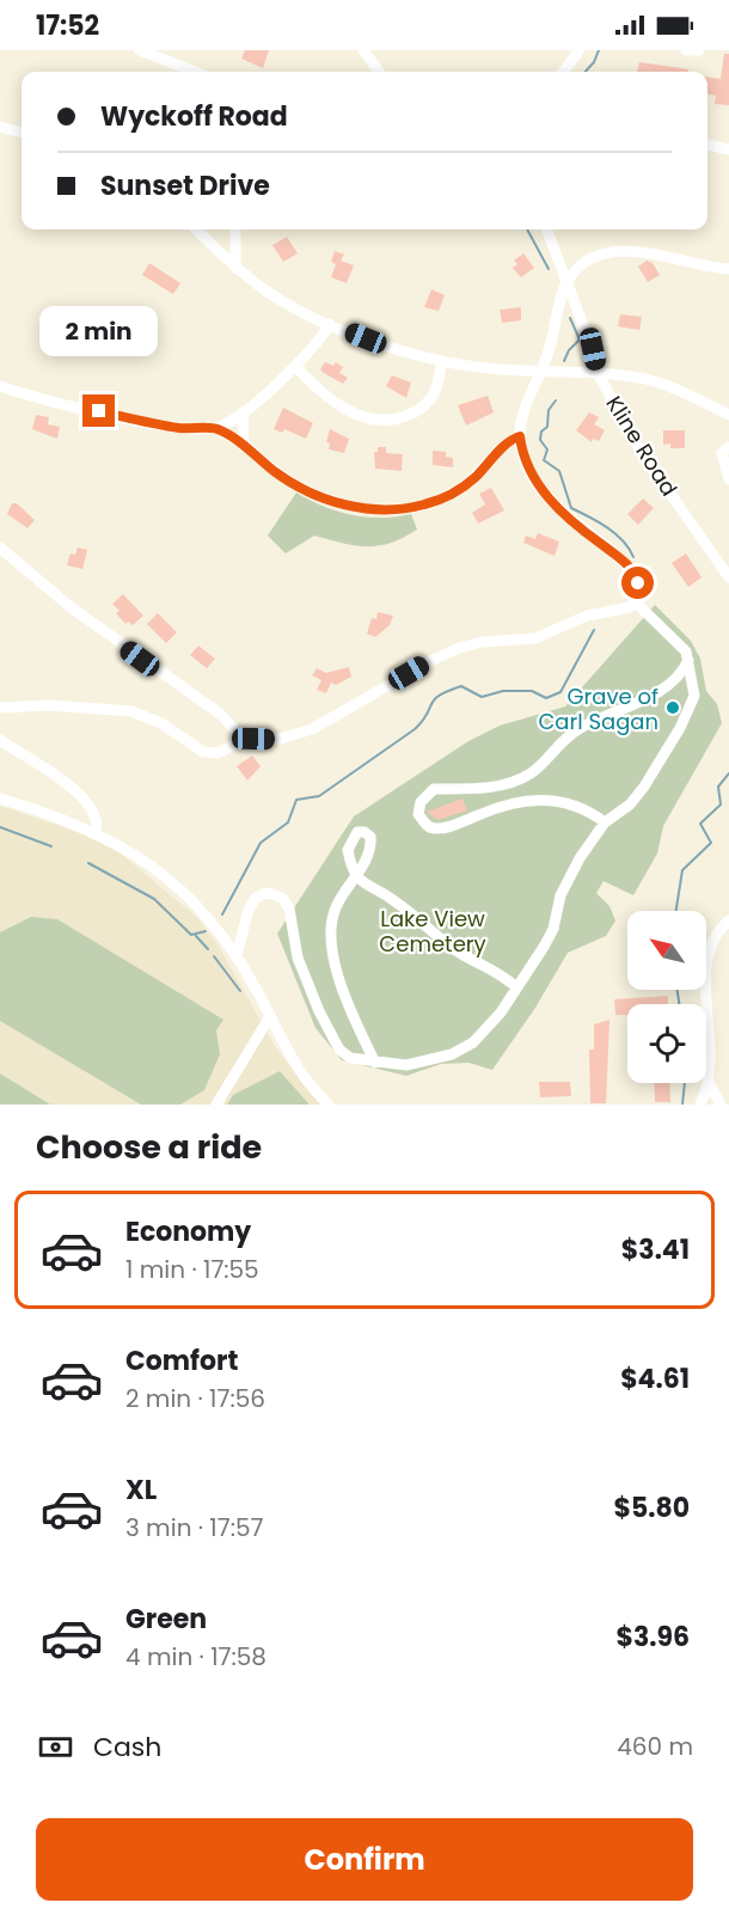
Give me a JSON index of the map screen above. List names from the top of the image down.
{
  "streets": {
    "street": ["Kline Road"]
  },
  "parks": ["Lake View Cemetery"],
  "places": ["Grave of Carl Sagan"],
  "north": "top left",
  "page": {
    "status": "17:52",
    "banner": ["Wyckoff Road", "Sunset Drive"],
    "bubble": "2 min",
    "heading": "Choose a ride",
    "list": [
      {
        "name": "Economy",
        "note": "1 min · 17:55",
        "value": "$3.41"
      },
      {
        "name": "Comfort",
        "note": "2 min · 17:56",
        "value": "$4.61"
      },
      {
        "name": "XL",
        "note": "3 min · 17:57",
        "value": "$5.80"
      },
      {
        "name": "Green",
        "note": "4 min · 17:58",
        "value": "$3.96"
      }
    ],
    "pay": ["Cash", "460 m"],
    "buttons": "Confirm"
  }
}
